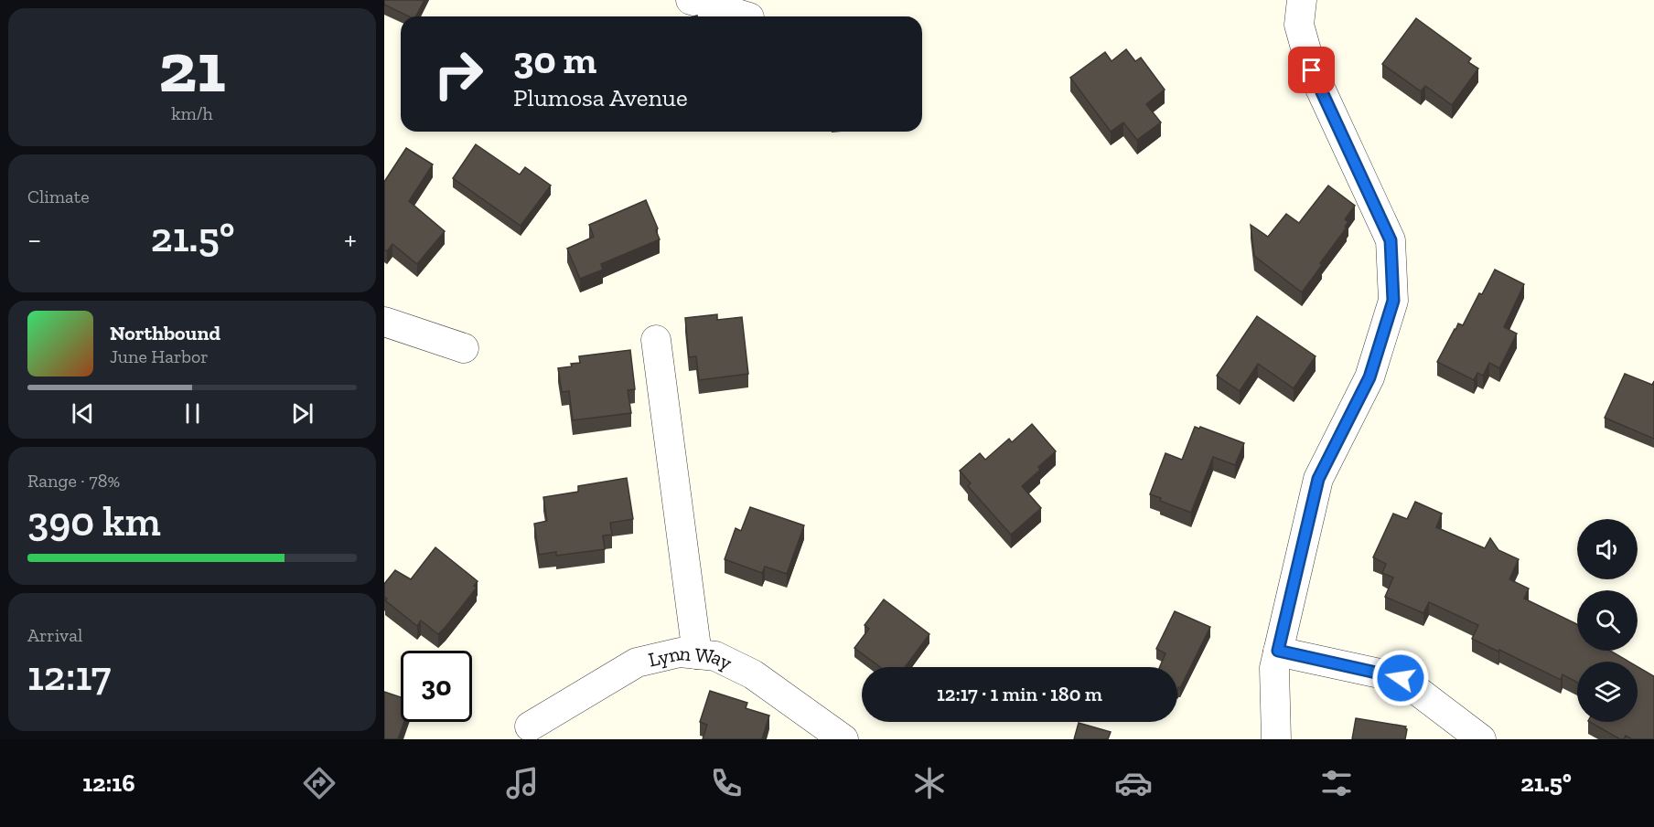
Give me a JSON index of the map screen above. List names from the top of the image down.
{
  "streets": {
    "street": ["Lynn Way"]
  },
  "page": {
    "tile": [
      ["21", "km/h"],
      "Climate",
      ["Range · 78%", "390 km"],
      ["Arrival", "12:17"]
    ],
    "turn": ["30 m", "Plumosa Avenue"],
    "heat": ["−", "21.5°", "+"],
    "song": ["Northbound", "June Harbor"],
    "limit": "30",
    "trip": "12:17 · 1 min · 180 m",
    "tabs": ["12:16", "21.5°"]
  }
}
